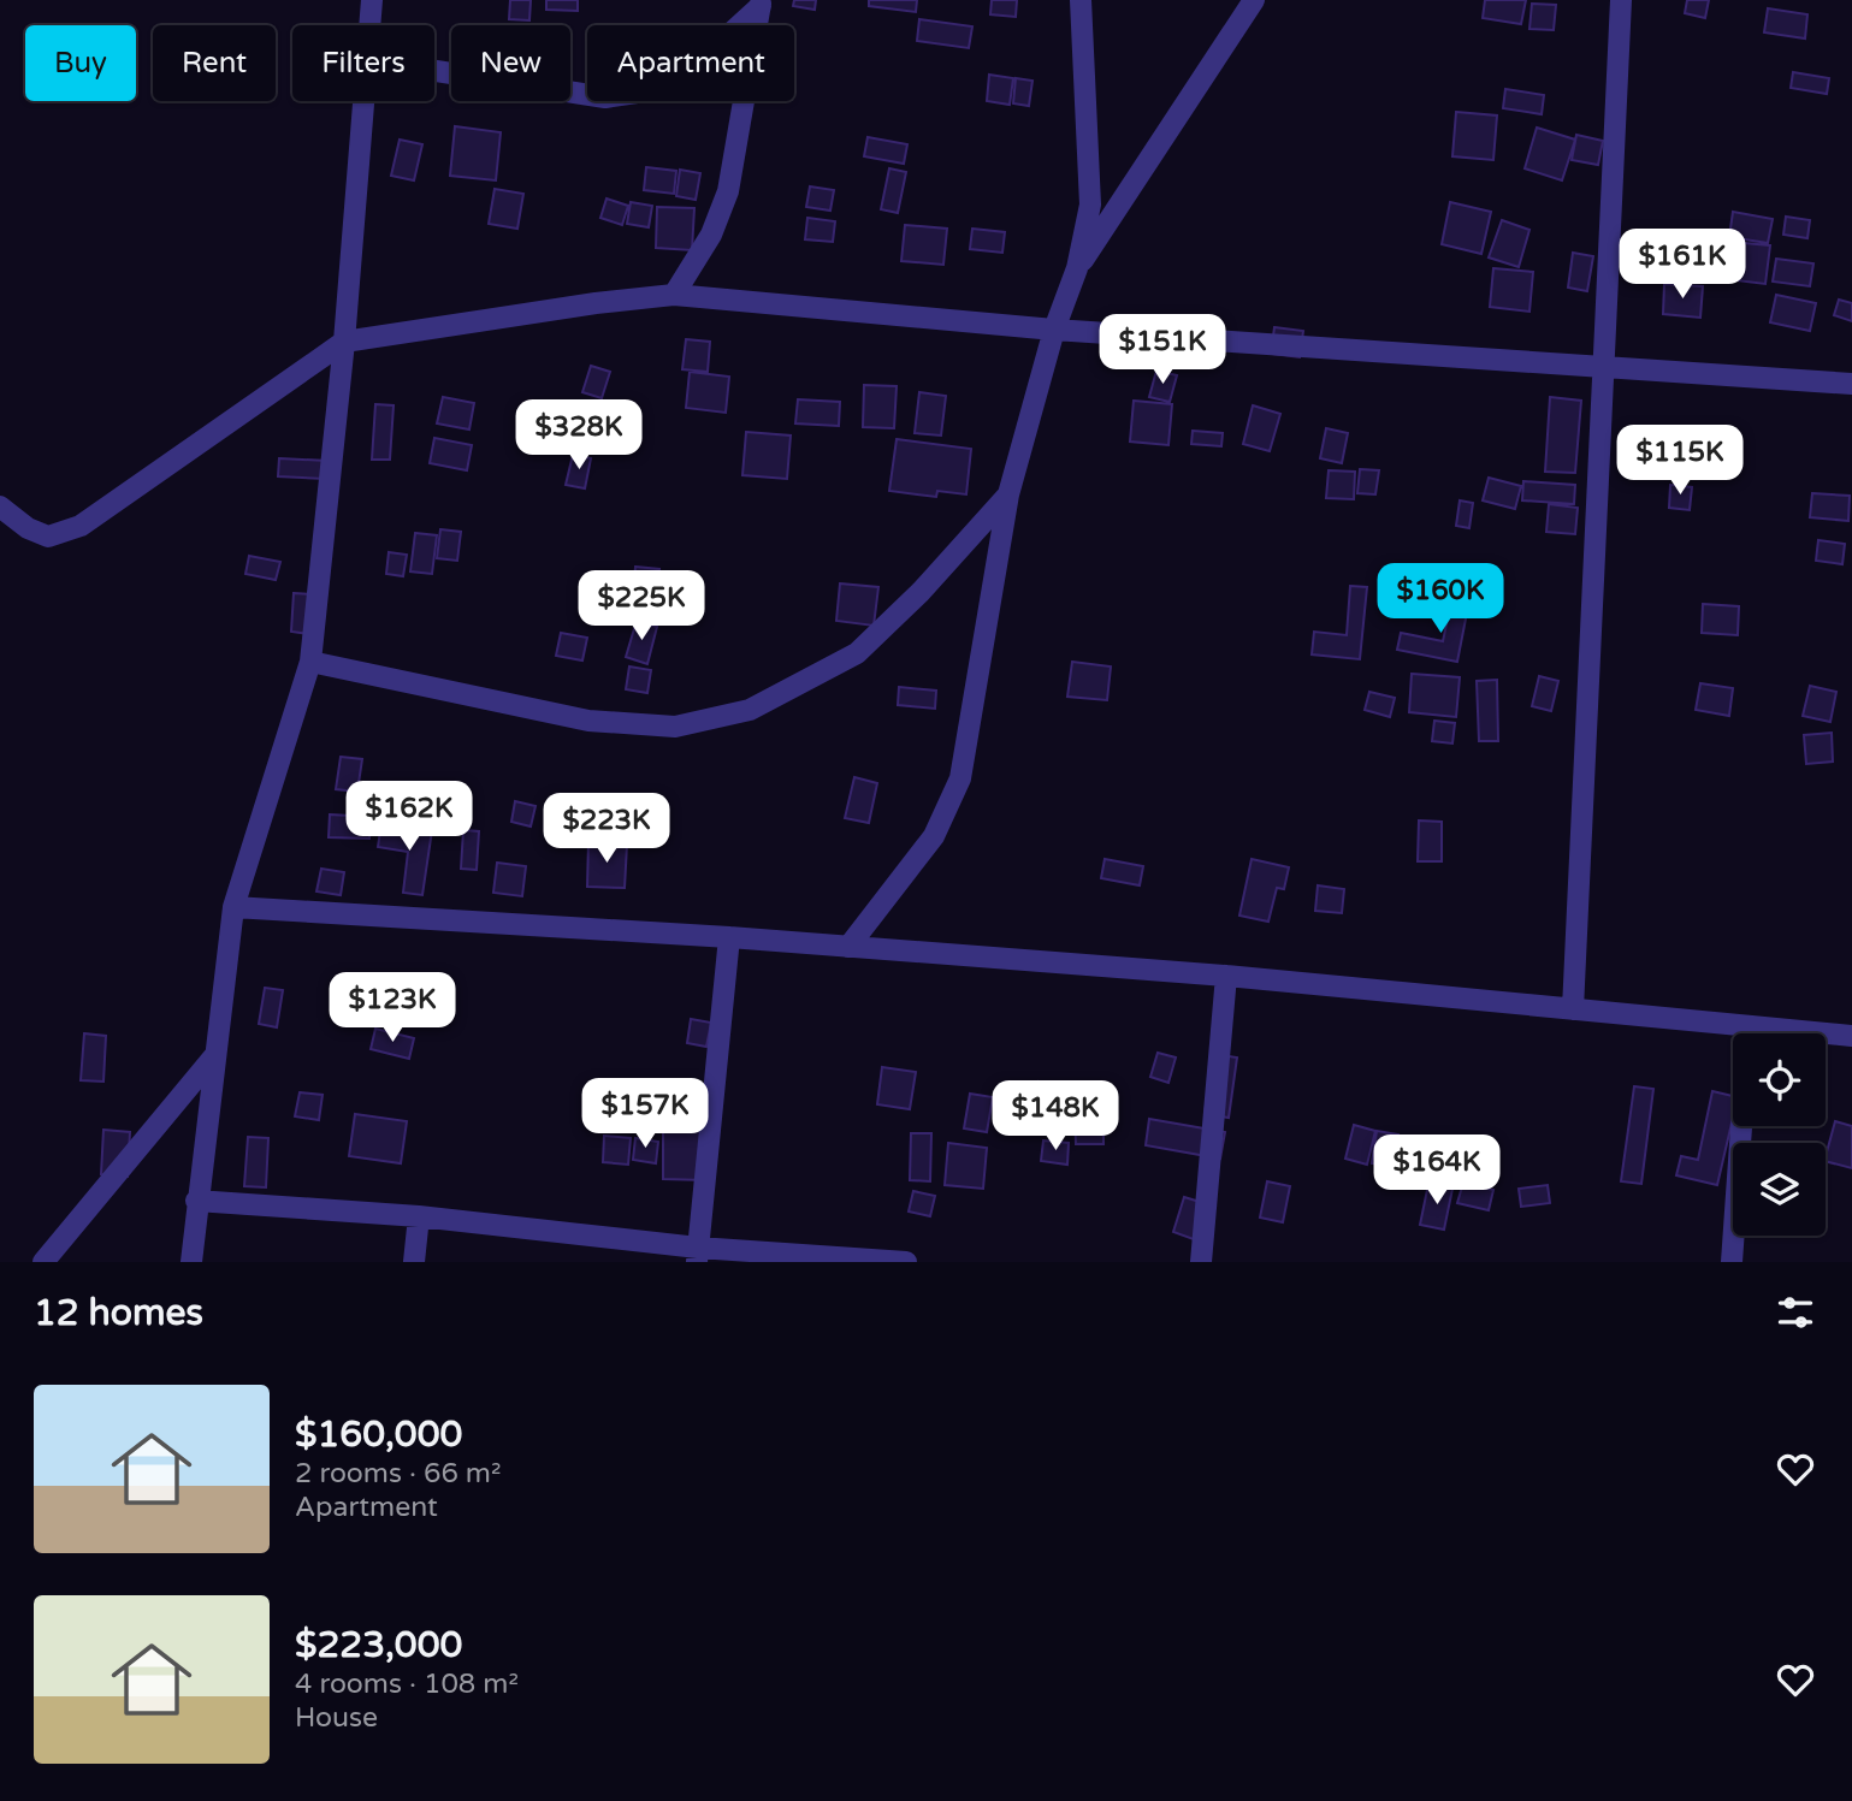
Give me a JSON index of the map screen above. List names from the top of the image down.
{
  "page": {
    "chip": [
      "Buy",
      "Rent",
      "Filters",
      "New",
      "Apartment"
    ],
    "price": [
      "$161K",
      "$151K",
      "$328K",
      "$115K",
      "$160K",
      "$225K",
      "$162K",
      "$223K",
      "$123K",
      "$157K",
      "$148K",
      "$164K"
    ],
    "heading": "12 homes",
    "list": [
      {
        "name": "$160,000",
        "note": "2 rooms · 66 m² · Apartment"
      },
      {
        "name": "$223,000",
        "note": "4 rooms · 108 m² · House"
      }
    ]
  }
}
